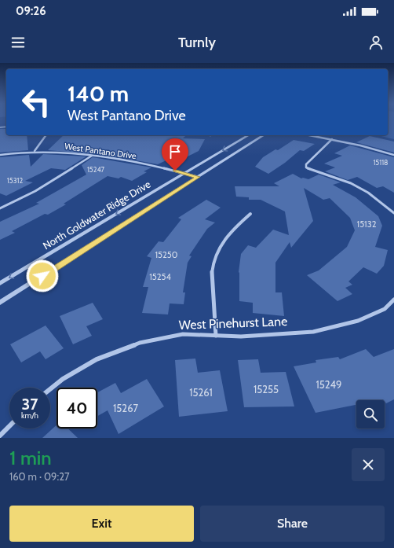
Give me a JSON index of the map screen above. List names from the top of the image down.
{
  "streets": {
    "street": ["West Pantano Drive", "North Goldwater Ridge Drive", "West Pinehurst Lane"]
  },
  "crossings": [
    ["West Pantano Drive", "North Goldwater Ridge Drive"]
  ],
  "house_numbers": [
    "15118",
    "15247",
    "15312",
    "15132",
    "15250",
    "15254",
    "15249",
    "15255",
    "15261",
    "15267"
  ],
  "page": {
    "status": "09:26",
    "header": "Turnly",
    "turn": ["140 m", "West Pantano Drive"],
    "speed": "37 km/h",
    "limit": "40",
    "heading": ["1 min", "160 m · 09:27"],
    "buttons": ["Exit", "Share"]
  }
}
